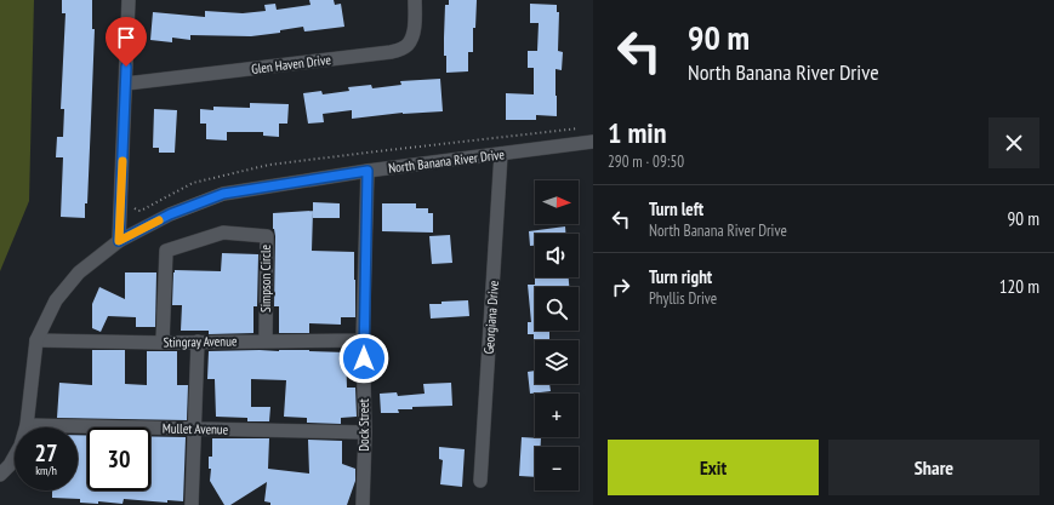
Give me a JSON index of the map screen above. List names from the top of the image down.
{
  "streets": {
    "street": [
      "Glen Haven Drive",
      "North Banana River Drive",
      "Simpson Circle",
      "Georgiana Drive",
      "Stingray Avenue",
      "Dock Street",
      "Mullet Avenue"
    ]
  },
  "crossings": [
    ["North Banana River Drive", "Georgiana Drive"],
    ["North Banana River Drive", "Stingray Avenue"],
    ["North Banana River Drive", "Dock Street"],
    ["North Banana River Drive", "Mullet Avenue"],
    ["Simpson Circle", "Stingray Avenue"],
    ["Stingray Avenue", "Dock Street"],
    ["Dock Street", "Mullet Avenue"]
  ],
  "north": "right",
  "page": {
    "turn": ["90 m", "North Banana River Drive"],
    "heading": ["1 min", "290 m · 09:50"],
    "map_buttons": ["+", "−"],
    "list": [
      {
        "name": "Turn left",
        "note": "North Banana River Drive",
        "value": "90 m"
      },
      {
        "name": "Turn right",
        "note": "Phyllis Drive",
        "value": "120 m"
      }
    ],
    "speed": "27 km/h",
    "limit": "30",
    "buttons": ["Exit", "Share"]
  }
}
